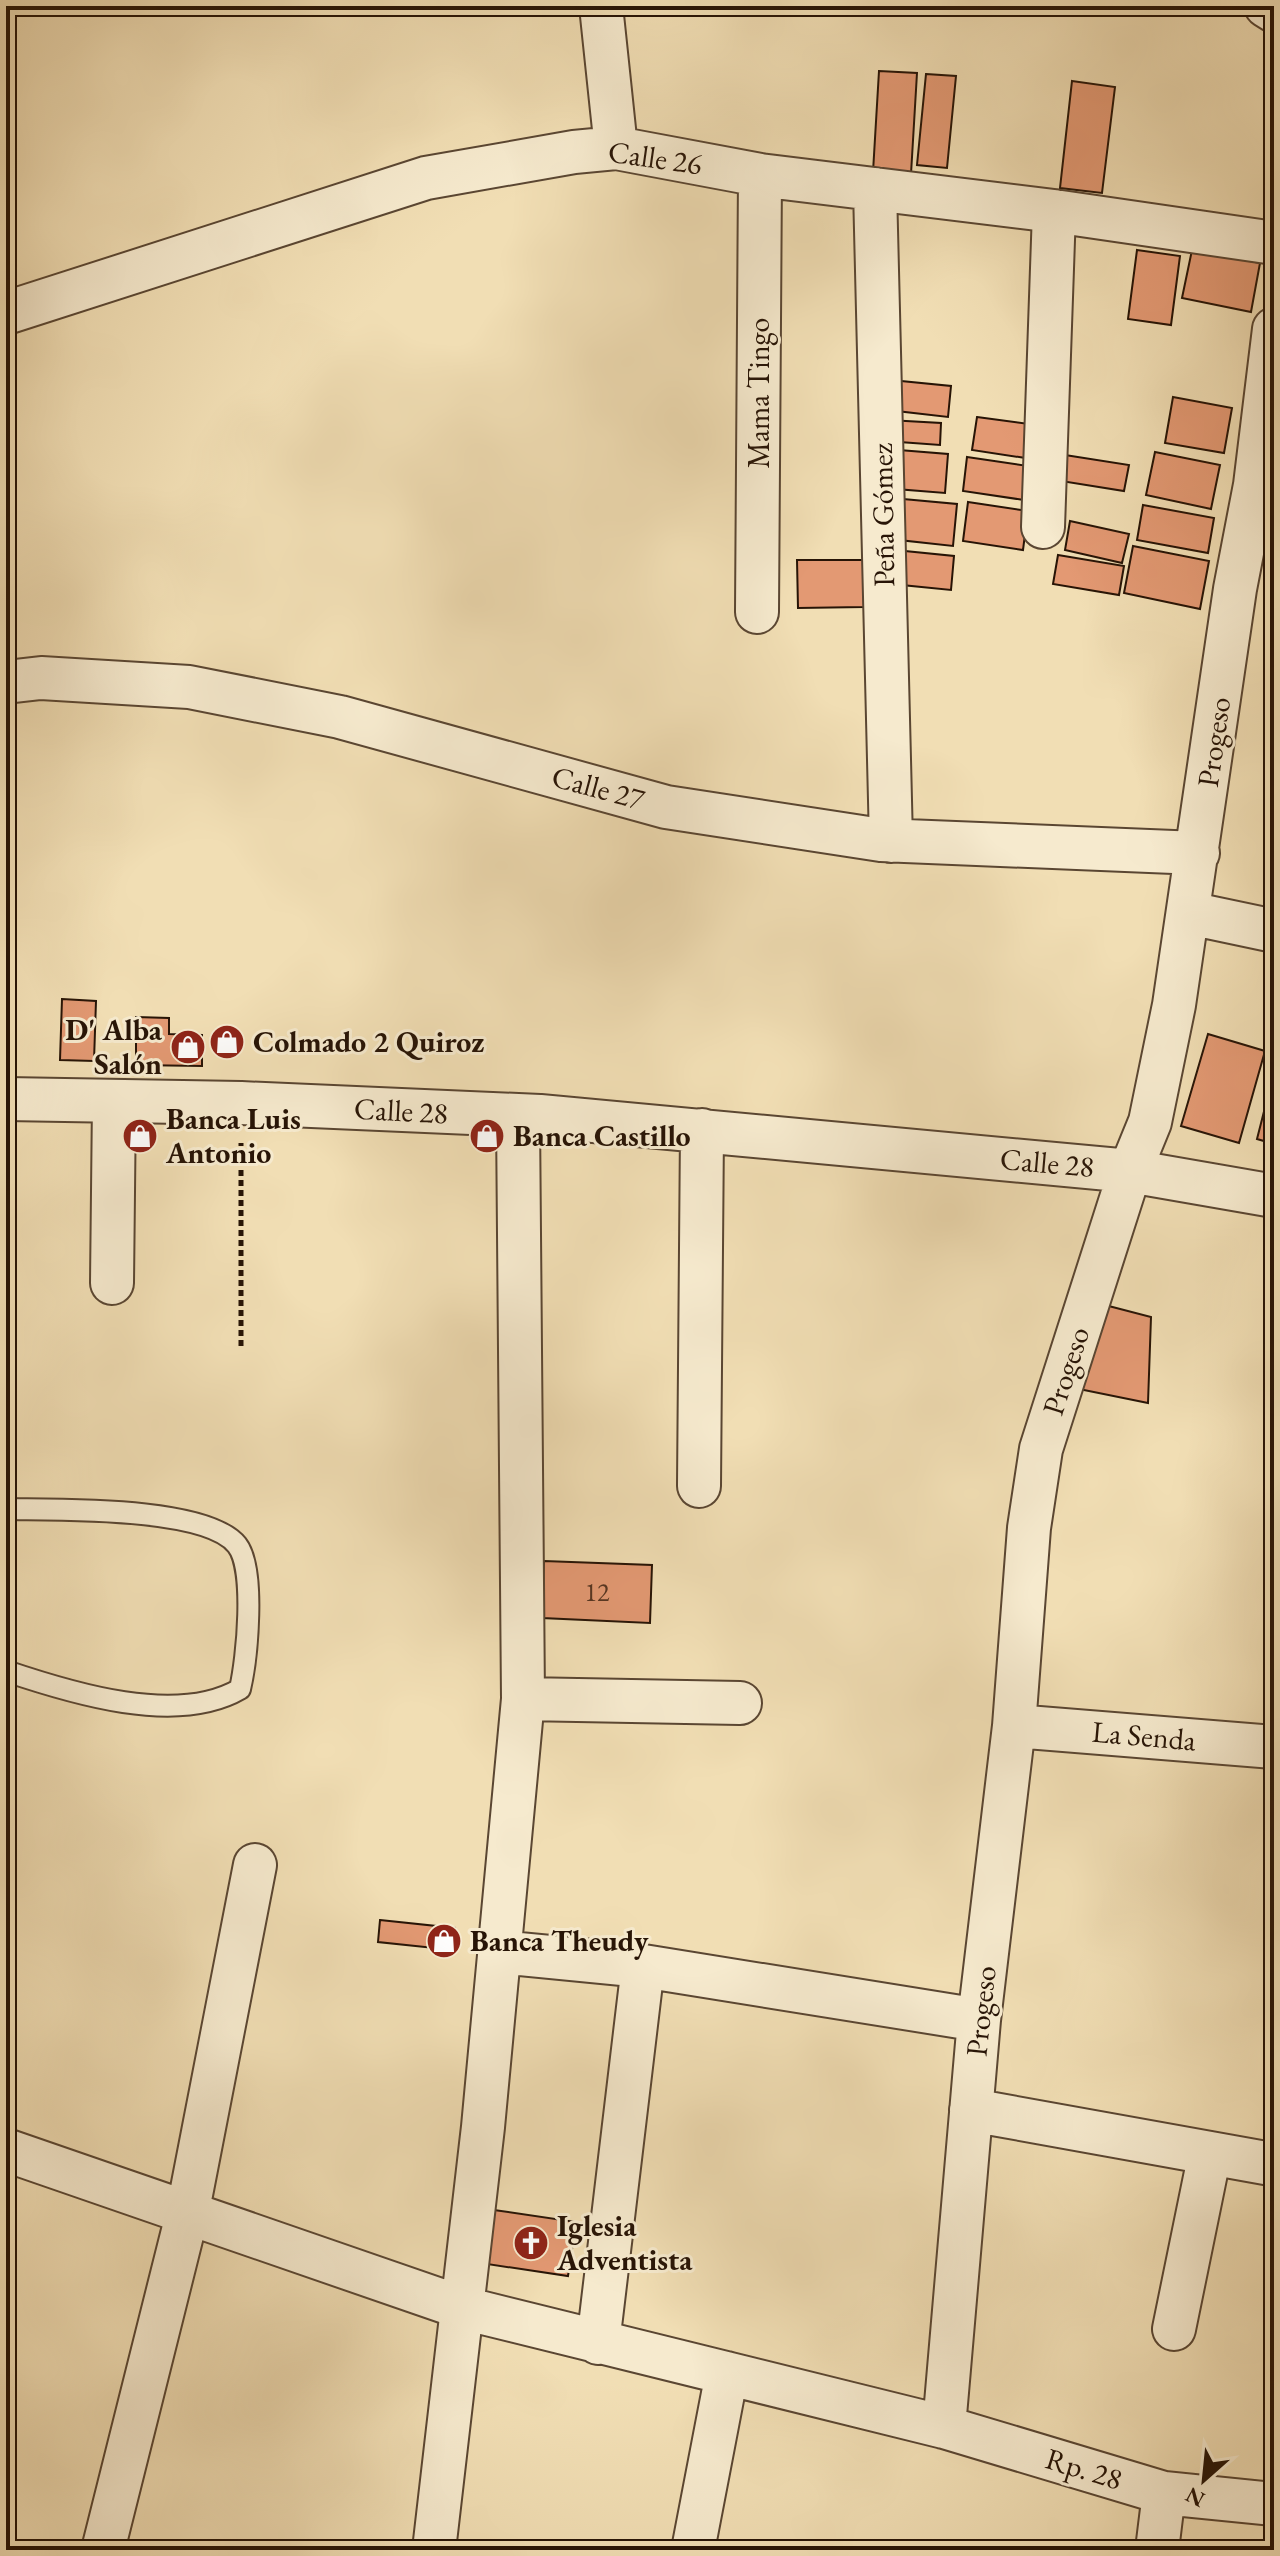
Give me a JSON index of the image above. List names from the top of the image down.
{
  "streets": {
    "street": [
      "Calle 26",
      "Mama Tingo",
      "Peña Gómez",
      "Progeso",
      "Calle 27",
      "Calle 28",
      "La Senda",
      "Rp. 28"
    ]
  },
  "crossings": [
    ["Calle 26", "Mama Tingo"],
    ["Calle 26", "Peña Gómez"],
    ["Peña Gómez", "Calle 27"],
    ["Progeso", "Calle 27"],
    ["Progeso", "Calle 28"],
    ["Progeso", "La Senda"],
    ["Progeso", "Rp. 28"]
  ],
  "places": {
    "shop": [
      "Colmado 2 Quiroz",
      "D' Alba Salón",
      "Banca Luis Antonio",
      "Banca Castillo",
      "Banca Theudy"
    ],
    "church": ["Iglesia Adventista"]
  },
  "house_numbers": ["12"],
  "north": "bottom left"
}
